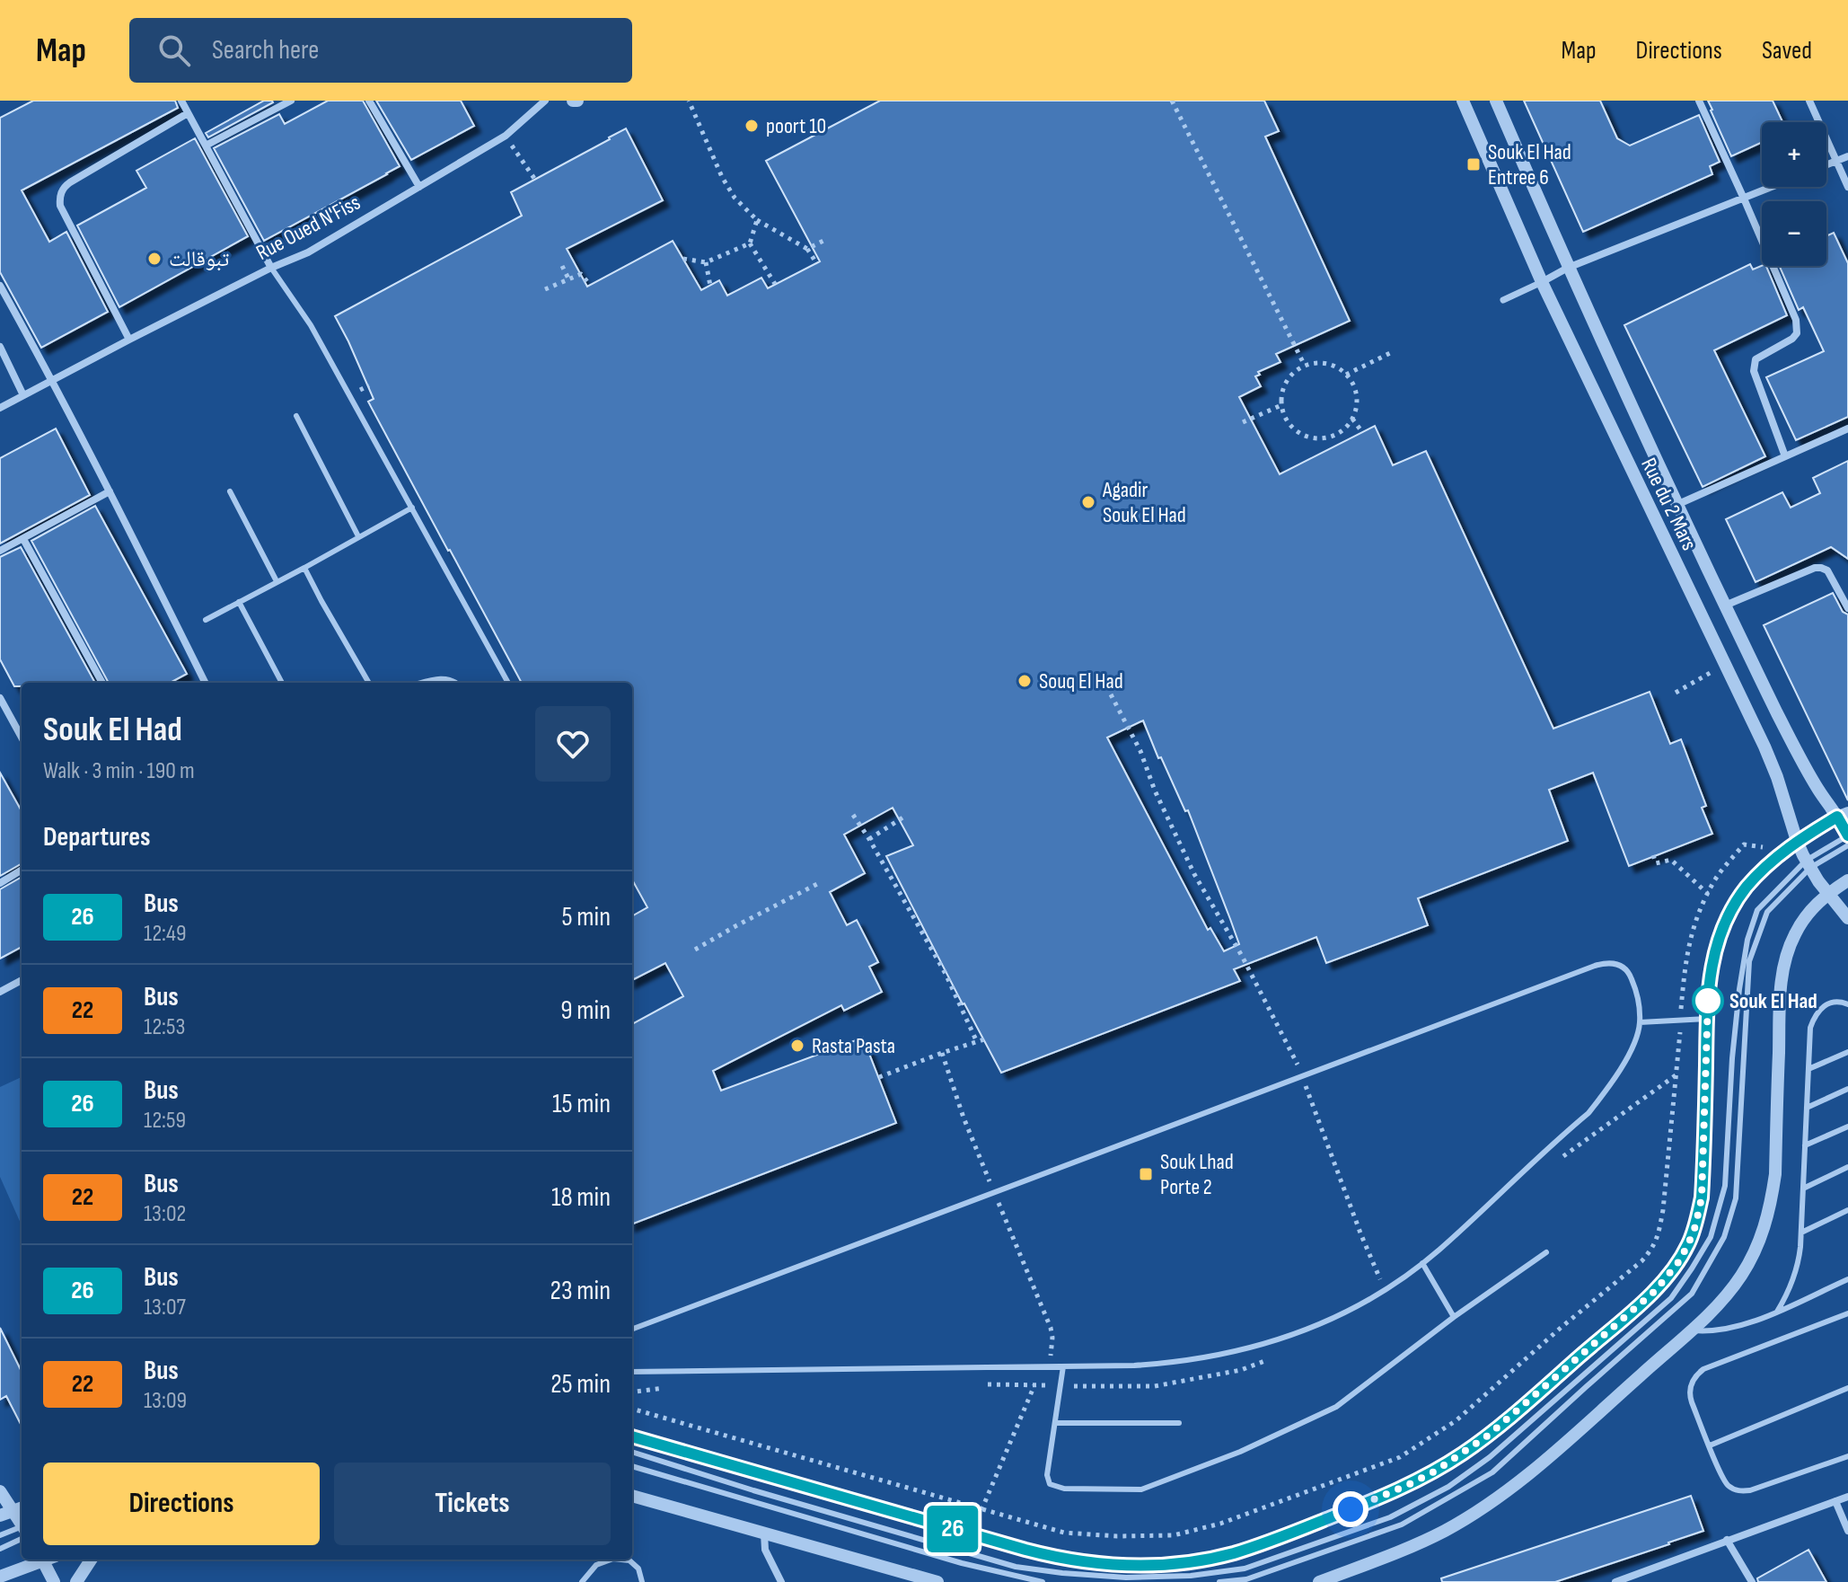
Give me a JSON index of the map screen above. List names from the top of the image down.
{
  "streets": {
    "street": ["Rue Oued N'Fiss", "Rue du 2 Mars"]
  },
  "places": {
    "other": [
      "poort 10",
      "تبوقالت",
      "Agadir Souk El Had",
      "Souq El Had",
      "Souk El Had",
      "Rasta Pasta"
    ],
    "transit": ["Souk El Had Entree 6", "Souk Lhad Porte 2"]
  },
  "lines": ["bus line 26"],
  "page": {
    "header": "Map",
    "search": "Search here",
    "nav": ["Map", "Directions", "Saved"],
    "on_map": "26",
    "map_buttons": ["+", "−"],
    "heading": [
      ["Souk El Had", "Walk · 3 min · 190 m"],
      "Departures"
    ],
    "list": [
      {
        "mark": "26",
        "name": "Bus",
        "note": "12:49",
        "value": "5 min"
      },
      {
        "mark": "22",
        "name": "Bus",
        "note": "12:53",
        "value": "9 min"
      },
      {
        "mark": "26",
        "name": "Bus",
        "note": "12:59",
        "value": "15 min"
      },
      {
        "mark": "22",
        "name": "Bus",
        "note": "13:02",
        "value": "18 min"
      },
      {
        "mark": "26",
        "name": "Bus",
        "note": "13:07",
        "value": "23 min"
      },
      {
        "mark": "22",
        "name": "Bus",
        "note": "13:09",
        "value": "25 min"
      }
    ],
    "buttons": ["Directions", "Tickets"]
  }
}
